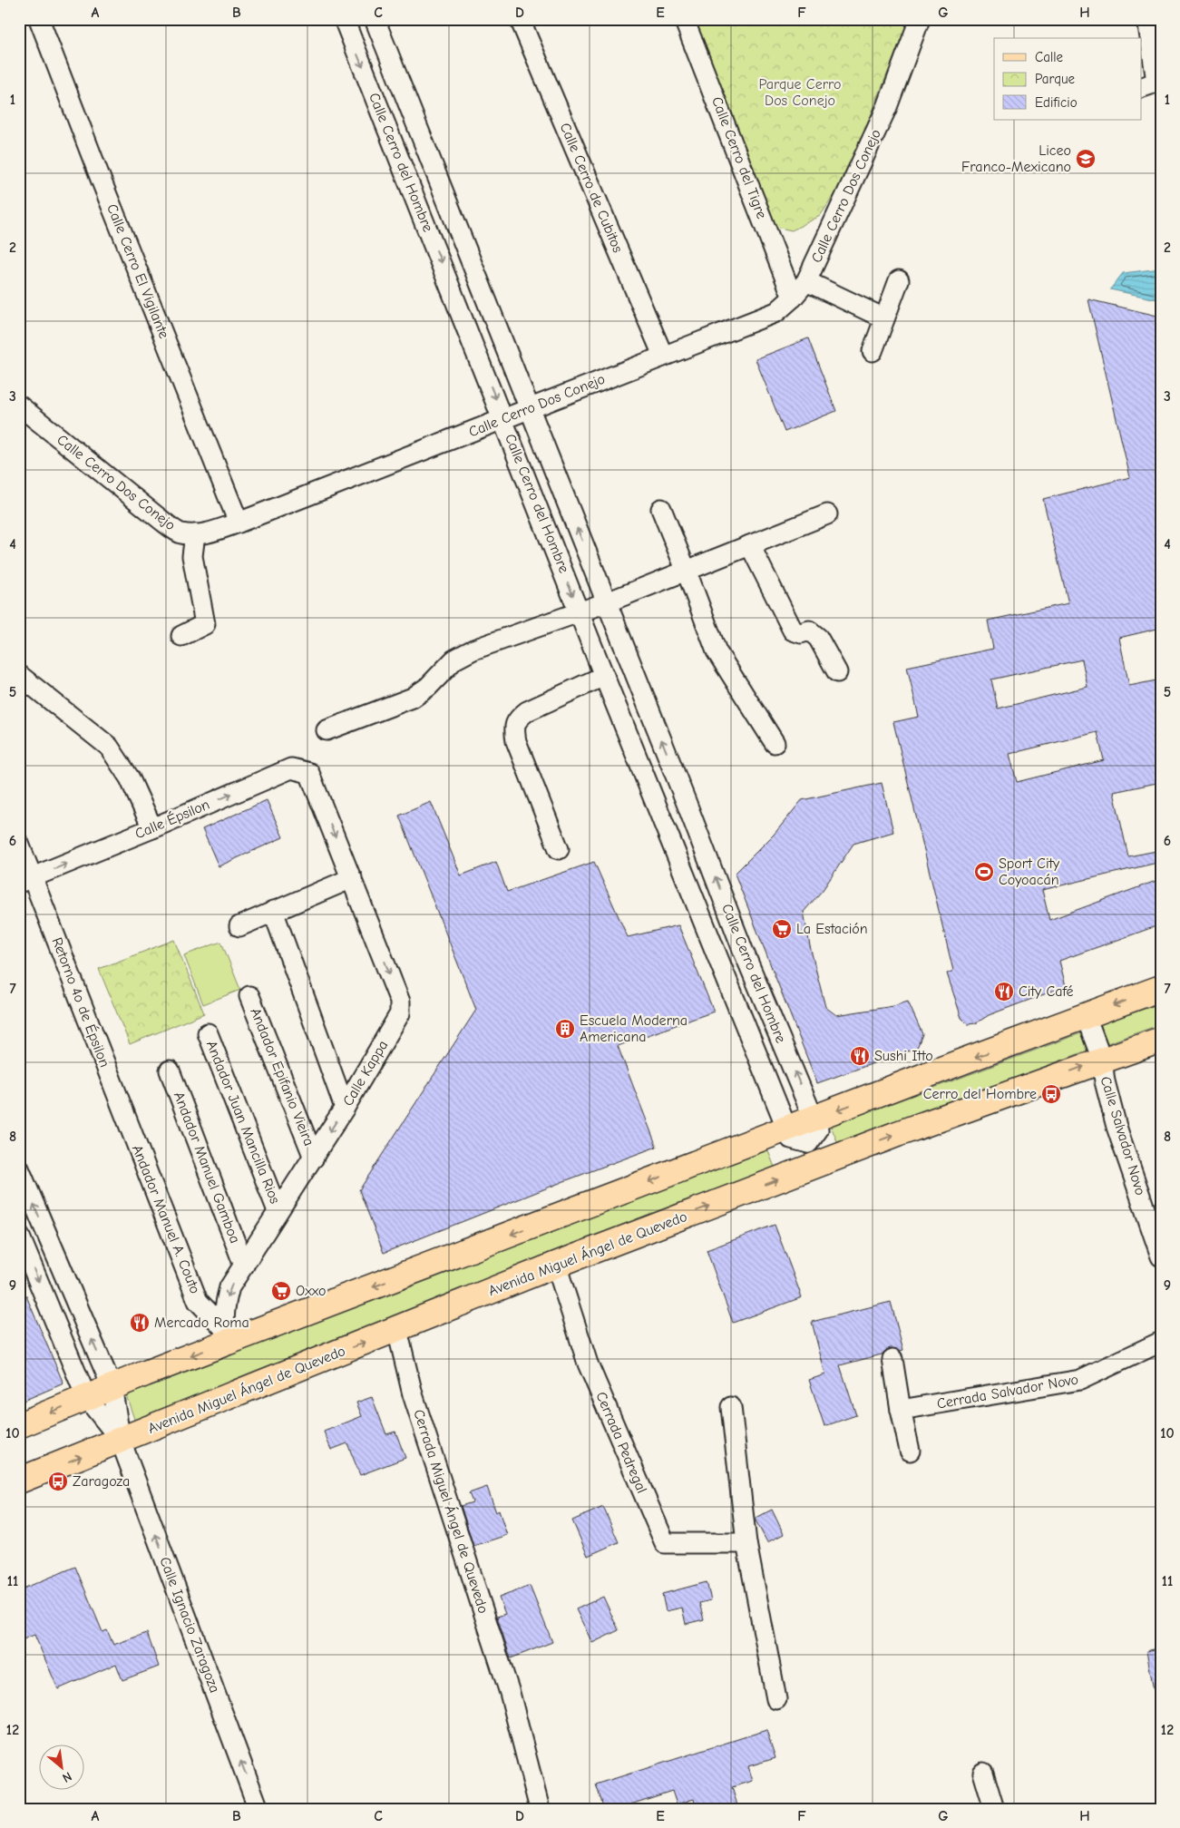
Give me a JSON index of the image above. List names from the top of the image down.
{
  "streets": {
    "main road": ["Avenida Miguel Ángel de Quevedo"],
    "street": [
      "Calle Cerro del Tigre",
      "Calle Cerro del Hombre",
      "Calle Cerro de Cubitos",
      "Calle Cerro Dos Conejo",
      "Calle Cerro El Vigilante",
      "Calle Épsilon",
      "Retorno 4o de Épsilon",
      "Calle Kappa",
      "Andador Epifanio Vieira",
      "Andador Juan Mancilla Rios",
      "Calle Salvador Novo",
      "Andador Manuel Gamboa",
      "Andador Manuel A. Couto",
      "Cerrada Salvador Novo",
      "Cerrada Pedregal",
      "Cerrada Miguel Ángel de Quevedo",
      "Calle Ignacio Zaragoza"
    ]
  },
  "crossings": [
    ["Calle Cerro del Tigre", "Calle Cerro Dos Conejo"],
    ["Calle Cerro del Hombre", "Calle Cerro Dos Conejo"],
    ["Calle Cerro del Hombre", "Avenida Miguel Ángel de Quevedo"],
    ["Calle Cerro de Cubitos", "Calle Cerro Dos Conejo"],
    ["Calle Cerro Dos Conejo", "Calle Cerro El Vigilante"],
    ["Calle Épsilon", "Retorno 4o de Épsilon"],
    ["Calle Épsilon", "Calle Kappa"],
    ["Retorno 4o de Épsilon", "Andador Manuel A. Couto"],
    ["Calle Kappa", "Andador Epifanio Vieira"],
    ["Calle Kappa", "Andador Juan Mancilla Rios"],
    ["Calle Kappa", "Andador Manuel Gamboa"],
    ["Calle Kappa", "Andador Manuel A. Couto"],
    ["Calle Salvador Novo", "Avenida Miguel Ángel de Quevedo"],
    ["Avenida Miguel Ángel de Quevedo", "Cerrada Pedregal"],
    ["Avenida Miguel Ángel de Quevedo", "Cerrada Miguel Ángel de Quevedo"],
    ["Avenida Miguel Ángel de Quevedo", "Calle Ignacio Zaragoza"]
  ],
  "parks": ["Parque Cerro Dos Conejo"],
  "places": {
    "school or university": ["Liceo Franco-Mexicano"],
    "sports": ["Sport City Coyoacán"],
    "supermarket": ["La Estación", "Oxxo"],
    "restaurant": ["City Café", "Sushi Itto", "Mercado Roma"],
    "building": ["Escuela Moderna Americana"],
    "bus stop": ["Cerro del Hombre", "Zaragoza"]
  },
  "legend": ["Calle", "Parque", "Edificio"],
  "north": "bottom right",
  "grid": {
    "columns": [
      "A",
      "B",
      "C",
      "D",
      "E",
      "F",
      "G",
      "H"
    ],
    "rows": [
      "1",
      "2",
      "3",
      "4",
      "5",
      "6",
      "7",
      "8",
      "9",
      "10",
      "11",
      "12"
    ]
  }
}
